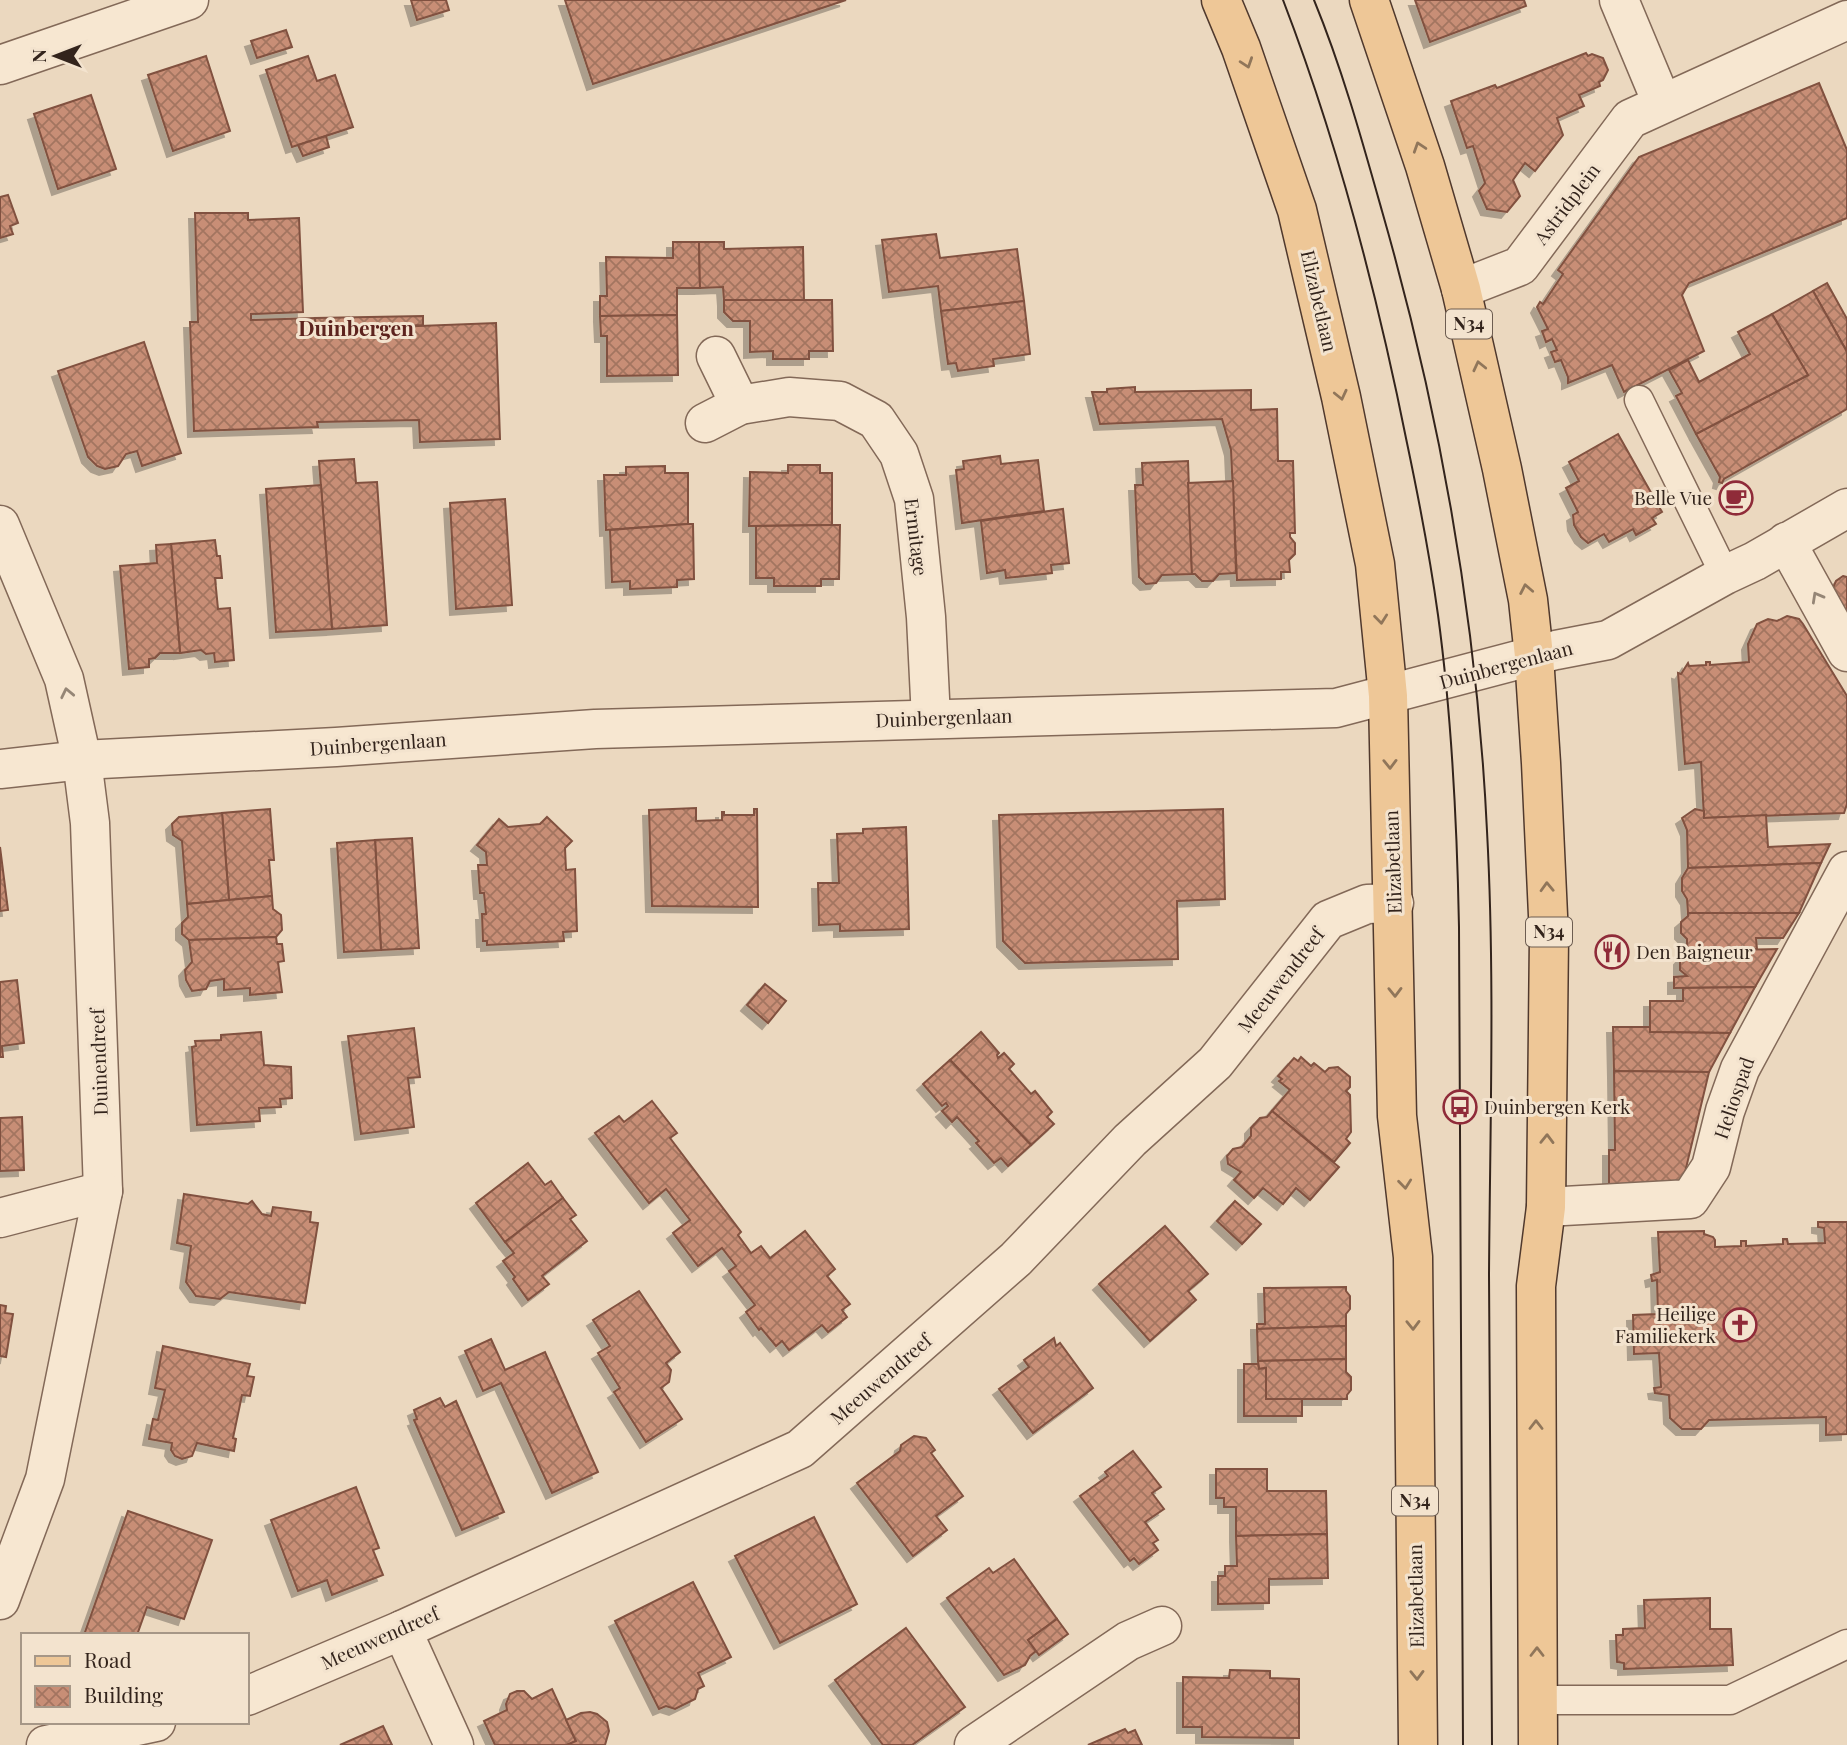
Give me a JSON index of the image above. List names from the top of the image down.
{
  "streets": {
    "main road": ["Elizabetlaan", "N34"],
    "street": [
      "Astridplein",
      "Ermitage",
      "Duinbergenlaan",
      "Meeuwendreef",
      "Duinendreef",
      "Heliospad"
    ]
  },
  "crossings": [
    ["Astridplein", "N34"],
    ["Elizabetlaan", "Duinbergenlaan"],
    ["Elizabetlaan", "Meeuwendreef"],
    ["N34", "Duinbergenlaan"],
    ["N34", "Heliospad"],
    ["Ermitage", "Duinbergenlaan"],
    ["Duinbergenlaan", "Duinendreef"]
  ],
  "districts": ["Duinbergen"],
  "places": {
    "cafe": ["Belle Vue"],
    "restaurant": ["Den Baigneur"],
    "bus stop": ["Duinbergen Kerk"],
    "church": ["Heilige Familiekerk"]
  },
  "legend": ["Road", "Building"],
  "north": "left"
}
